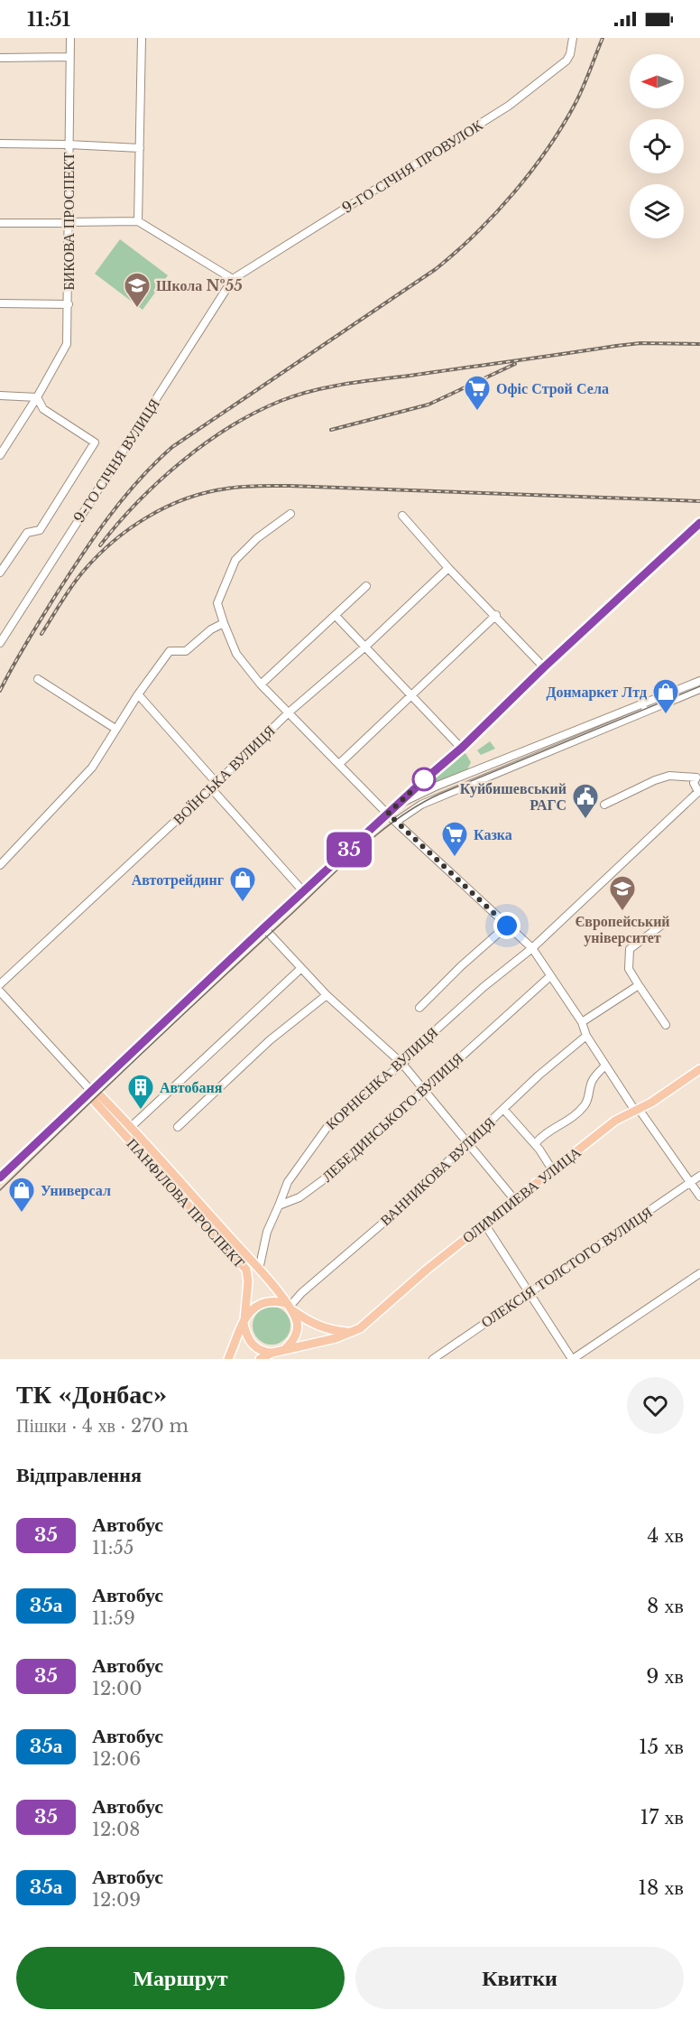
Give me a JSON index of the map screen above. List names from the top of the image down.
{
  "streets": {
    "main road": ["ОЛИМПИЕВА УЛИЦА", "ПАНФІЛОВА ПРОСПЕКТ"],
    "street": [
      "9-ГО СІЧНЯ ПРОВУЛОК",
      "БИКОВА ПРОСПЕКТ",
      "9-ГО СІЧНЯ ВУЛИЦЯ",
      "ВОЇНСЬКА ВУЛИЦЯ",
      "КОРНІЄНКА ВУЛИЦЯ",
      "ЛЕБЕДИНСЬКОГО ВУЛИЦЯ",
      "ВАННИКОВА ВУЛИЦЯ",
      "ОЛЕКСІЯ ТОЛСТОГО ВУЛИЦЯ"
    ]
  },
  "crossings": [
    ["9-ГО СІЧНЯ ПРОВУЛОК", "9-ГО СІЧНЯ ВУЛИЦЯ"],
    ["КОРНІЄНКА ВУЛИЦЯ", "ЛЕБЕДИНСЬКОГО ВУЛИЦЯ"],
    ["ВАННИКОВА ВУЛИЦЯ", "ПАНФІЛОВА ПРОСПЕКТ"]
  ],
  "places": {
    "school or university": ["Школа №55", "Європейський університет"],
    "supermarket": ["Офіс Строй Села", "Казка"],
    "shop": ["Донмаркет Лтд", "Автотрейдинг", "Универсал"],
    "public building": ["Куйбишевський РАГС"],
    "building": ["Автобаня"]
  },
  "lines": ["bus line 35"],
  "north": "left",
  "page": {
    "status": "11:51",
    "on_map": "35",
    "heading": [
      ["ТК «Донбас»", "Пішки · 4 хв · 270 m"],
      "Відправлення"
    ],
    "list": [
      {
        "mark": "35",
        "name": "Автобус",
        "note": "11:55",
        "value": "4 хв"
      },
      {
        "mark": "35а",
        "name": "Автобус",
        "note": "11:59",
        "value": "8 хв"
      },
      {
        "mark": "35",
        "name": "Автобус",
        "note": "12:00",
        "value": "9 хв"
      },
      {
        "mark": "35а",
        "name": "Автобус",
        "note": "12:06",
        "value": "15 хв"
      },
      {
        "mark": "35",
        "name": "Автобус",
        "note": "12:08",
        "value": "17 хв"
      },
      {
        "mark": "35а",
        "name": "Автобус",
        "note": "12:09",
        "value": "18 хв"
      }
    ],
    "buttons": ["Маршрут", "Квитки"]
  }
}
